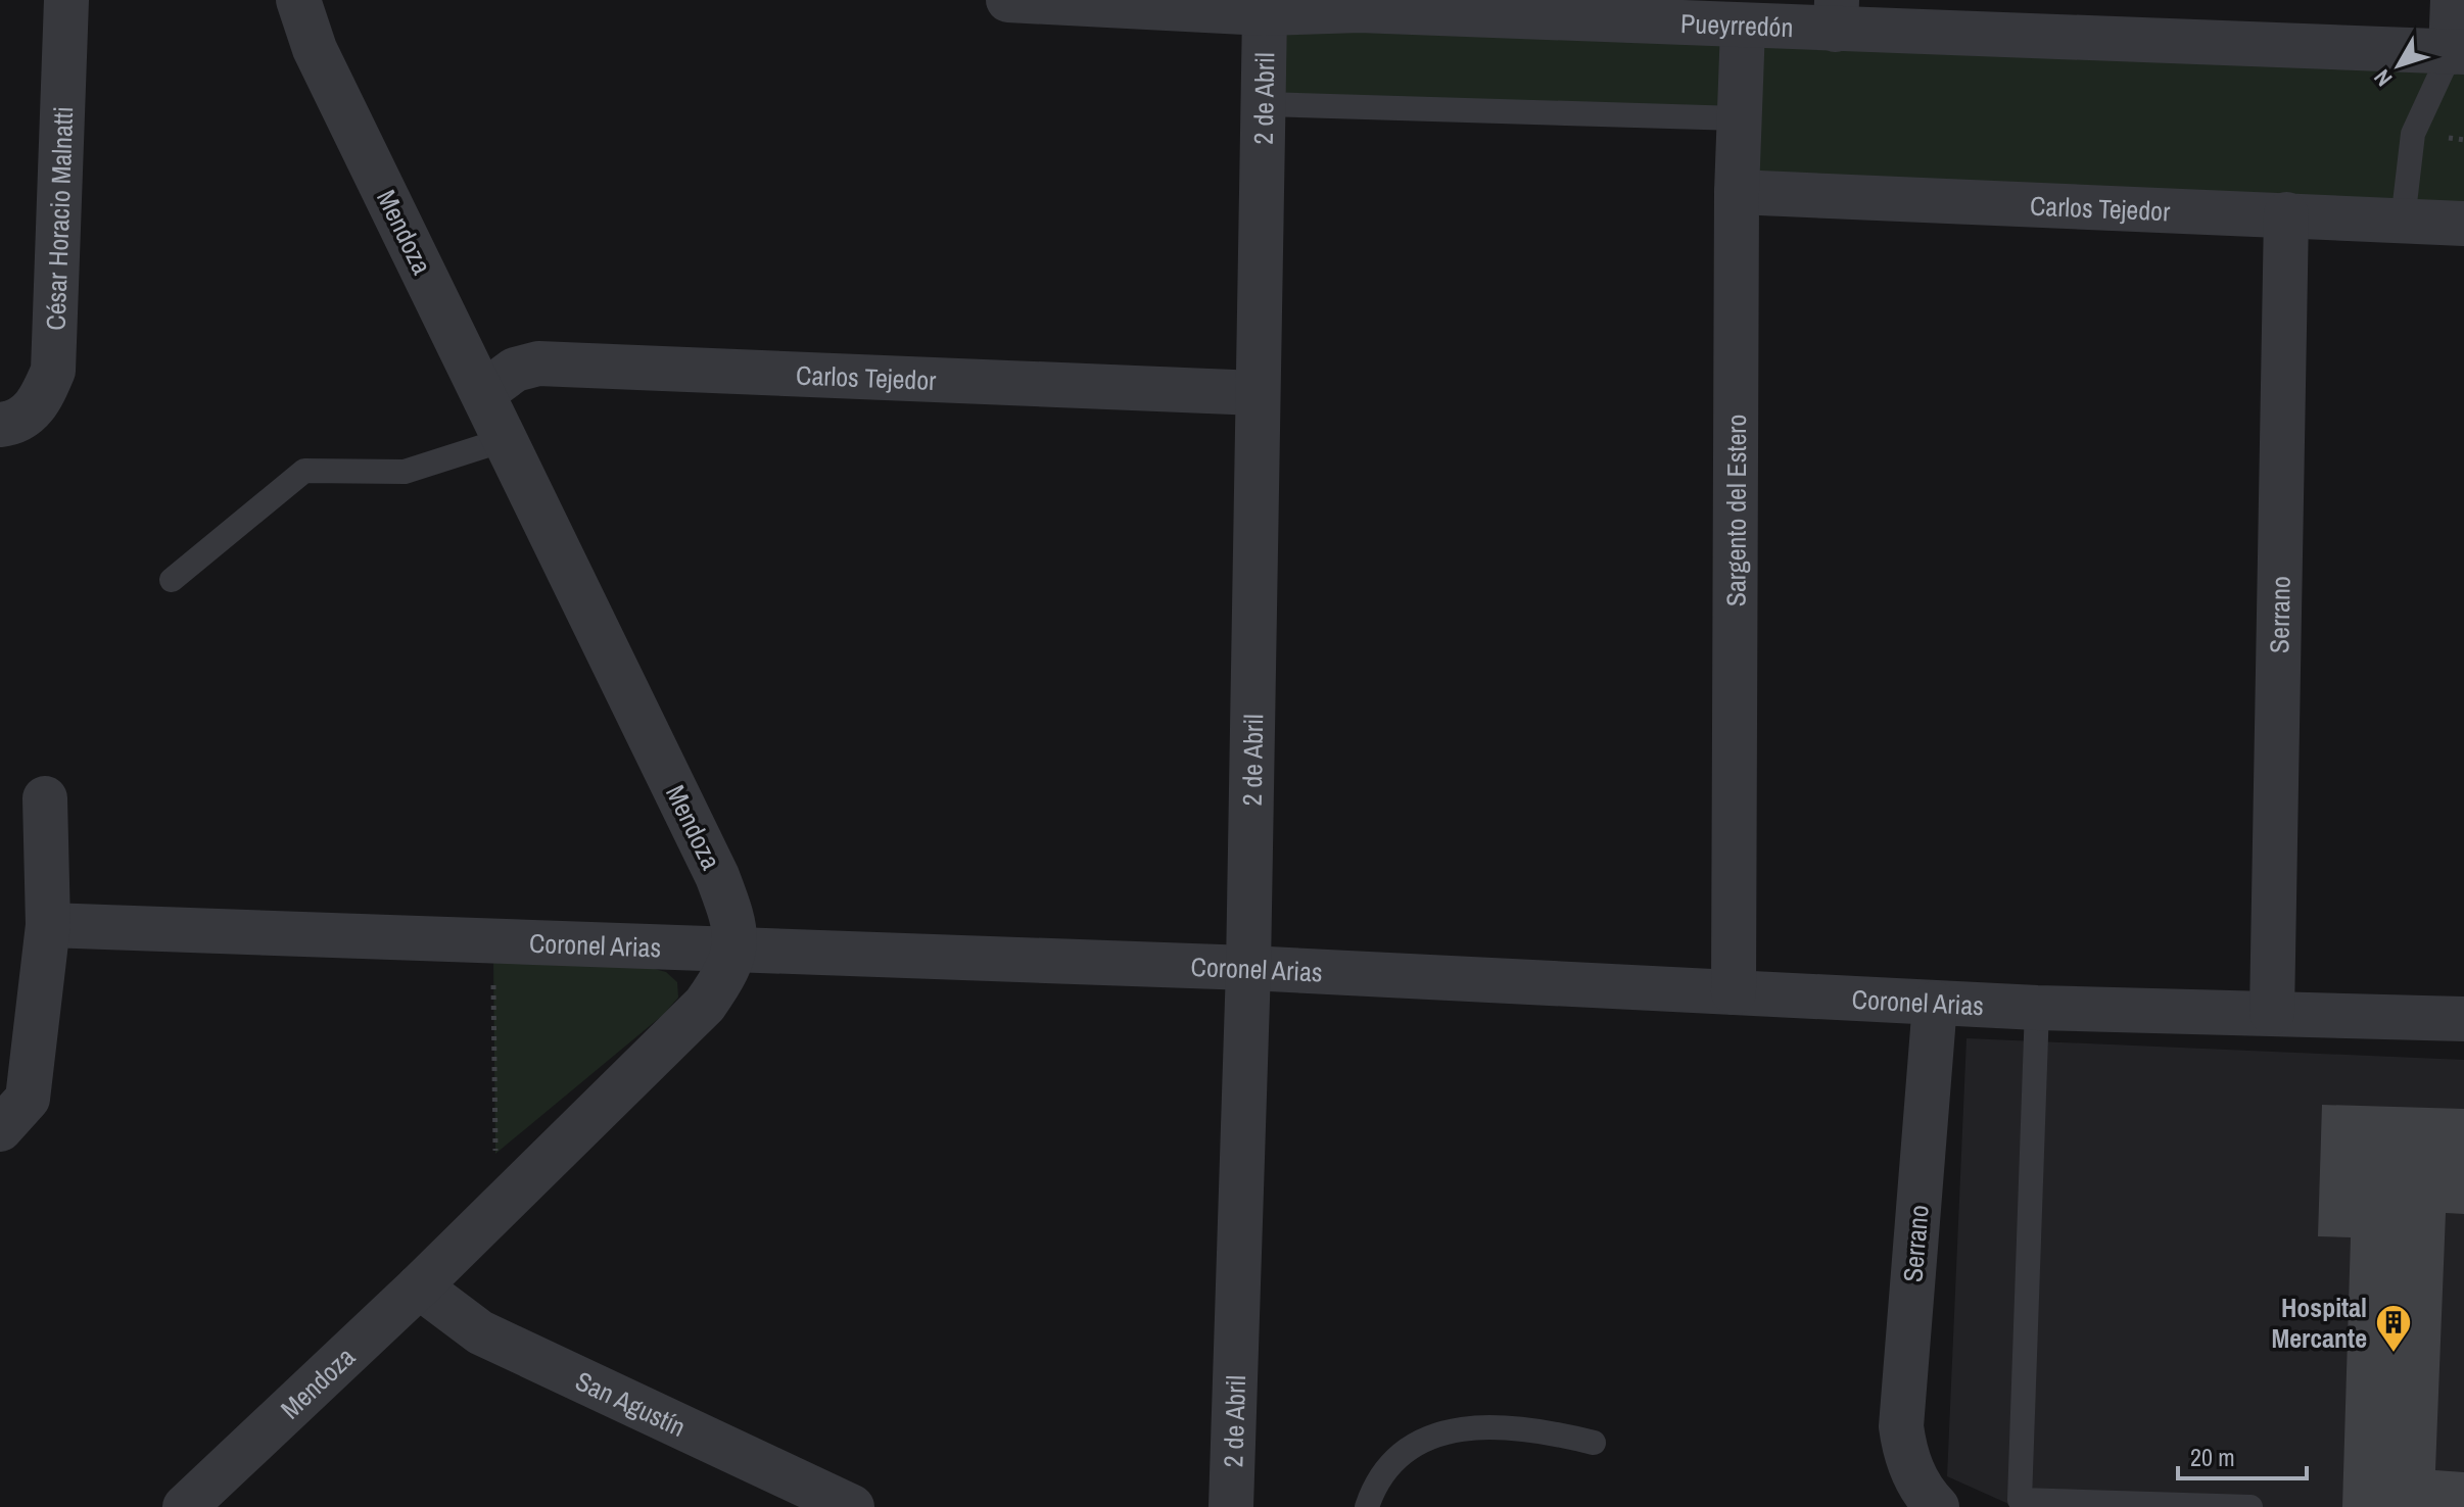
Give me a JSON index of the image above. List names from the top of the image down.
{
  "streets": {
    "street": [
      "Pueyrredón",
      "2 de Abril",
      "Carlos Tejedor",
      "César Horacio Malnatti",
      "Mendoza",
      "Sargento del Estero",
      "Serrano",
      "Coronel Arias",
      "San Agustín"
    ]
  },
  "crossings": [
    ["Pueyrredón", "2 de Abril"],
    ["Pueyrredón", "Sargento del Estero"],
    ["2 de Abril", "Carlos Tejedor"],
    ["2 de Abril", "Coronel Arias"],
    ["Carlos Tejedor", "Mendoza"],
    ["Carlos Tejedor", "Sargento del Estero"],
    ["Carlos Tejedor", "Serrano"],
    ["Mendoza", "Coronel Arias"],
    ["Mendoza", "San Agustín"],
    ["Sargento del Estero", "Coronel Arias"],
    ["Serrano", "Coronel Arias"]
  ],
  "places": {
    "building": ["Hospital Mercante"]
  },
  "scale_bar": "20 m",
  "north": "bottom left"
}
